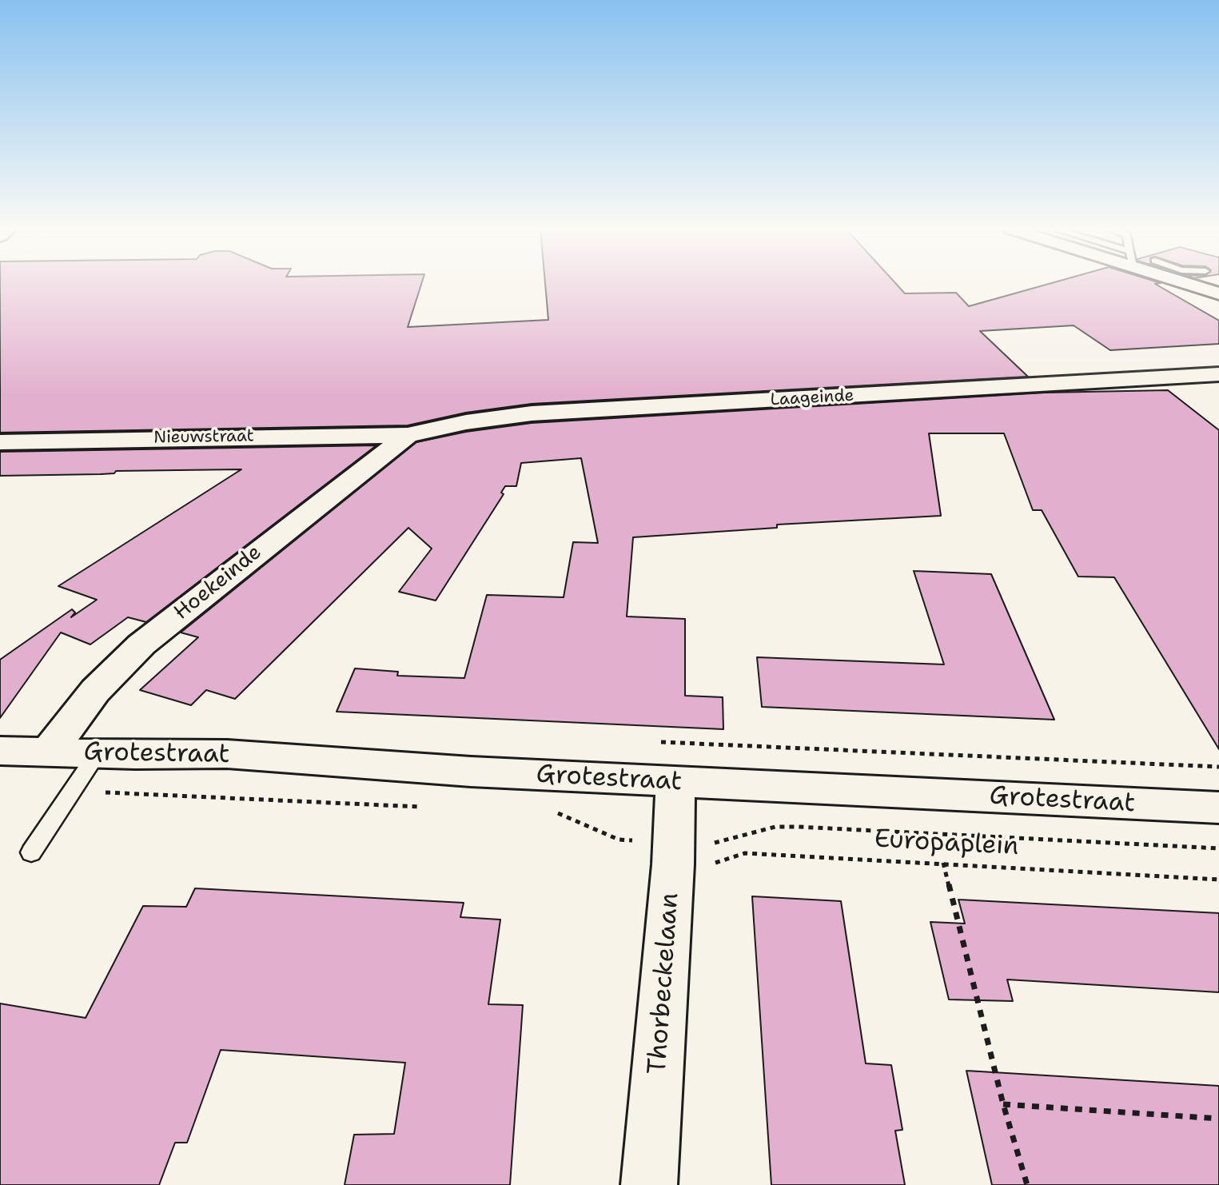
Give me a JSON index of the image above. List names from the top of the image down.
{
  "streets": {
    "street": [
      "Laageinde",
      "Nieuwstraat",
      "Hoekeinde",
      "Grotestraat",
      "Thorbeckelaan"
    ],
    "path": ["Europaplein"]
  },
  "crossings": [
    ["Laageinde", "Nieuwstraat"],
    ["Laageinde", "Hoekeinde"],
    ["Nieuwstraat", "Hoekeinde"],
    ["Hoekeinde", "Grotestraat"],
    ["Grotestraat", "Europaplein"],
    ["Grotestraat", "Thorbeckelaan"],
    ["Europaplein", "Thorbeckelaan"]
  ]
}
